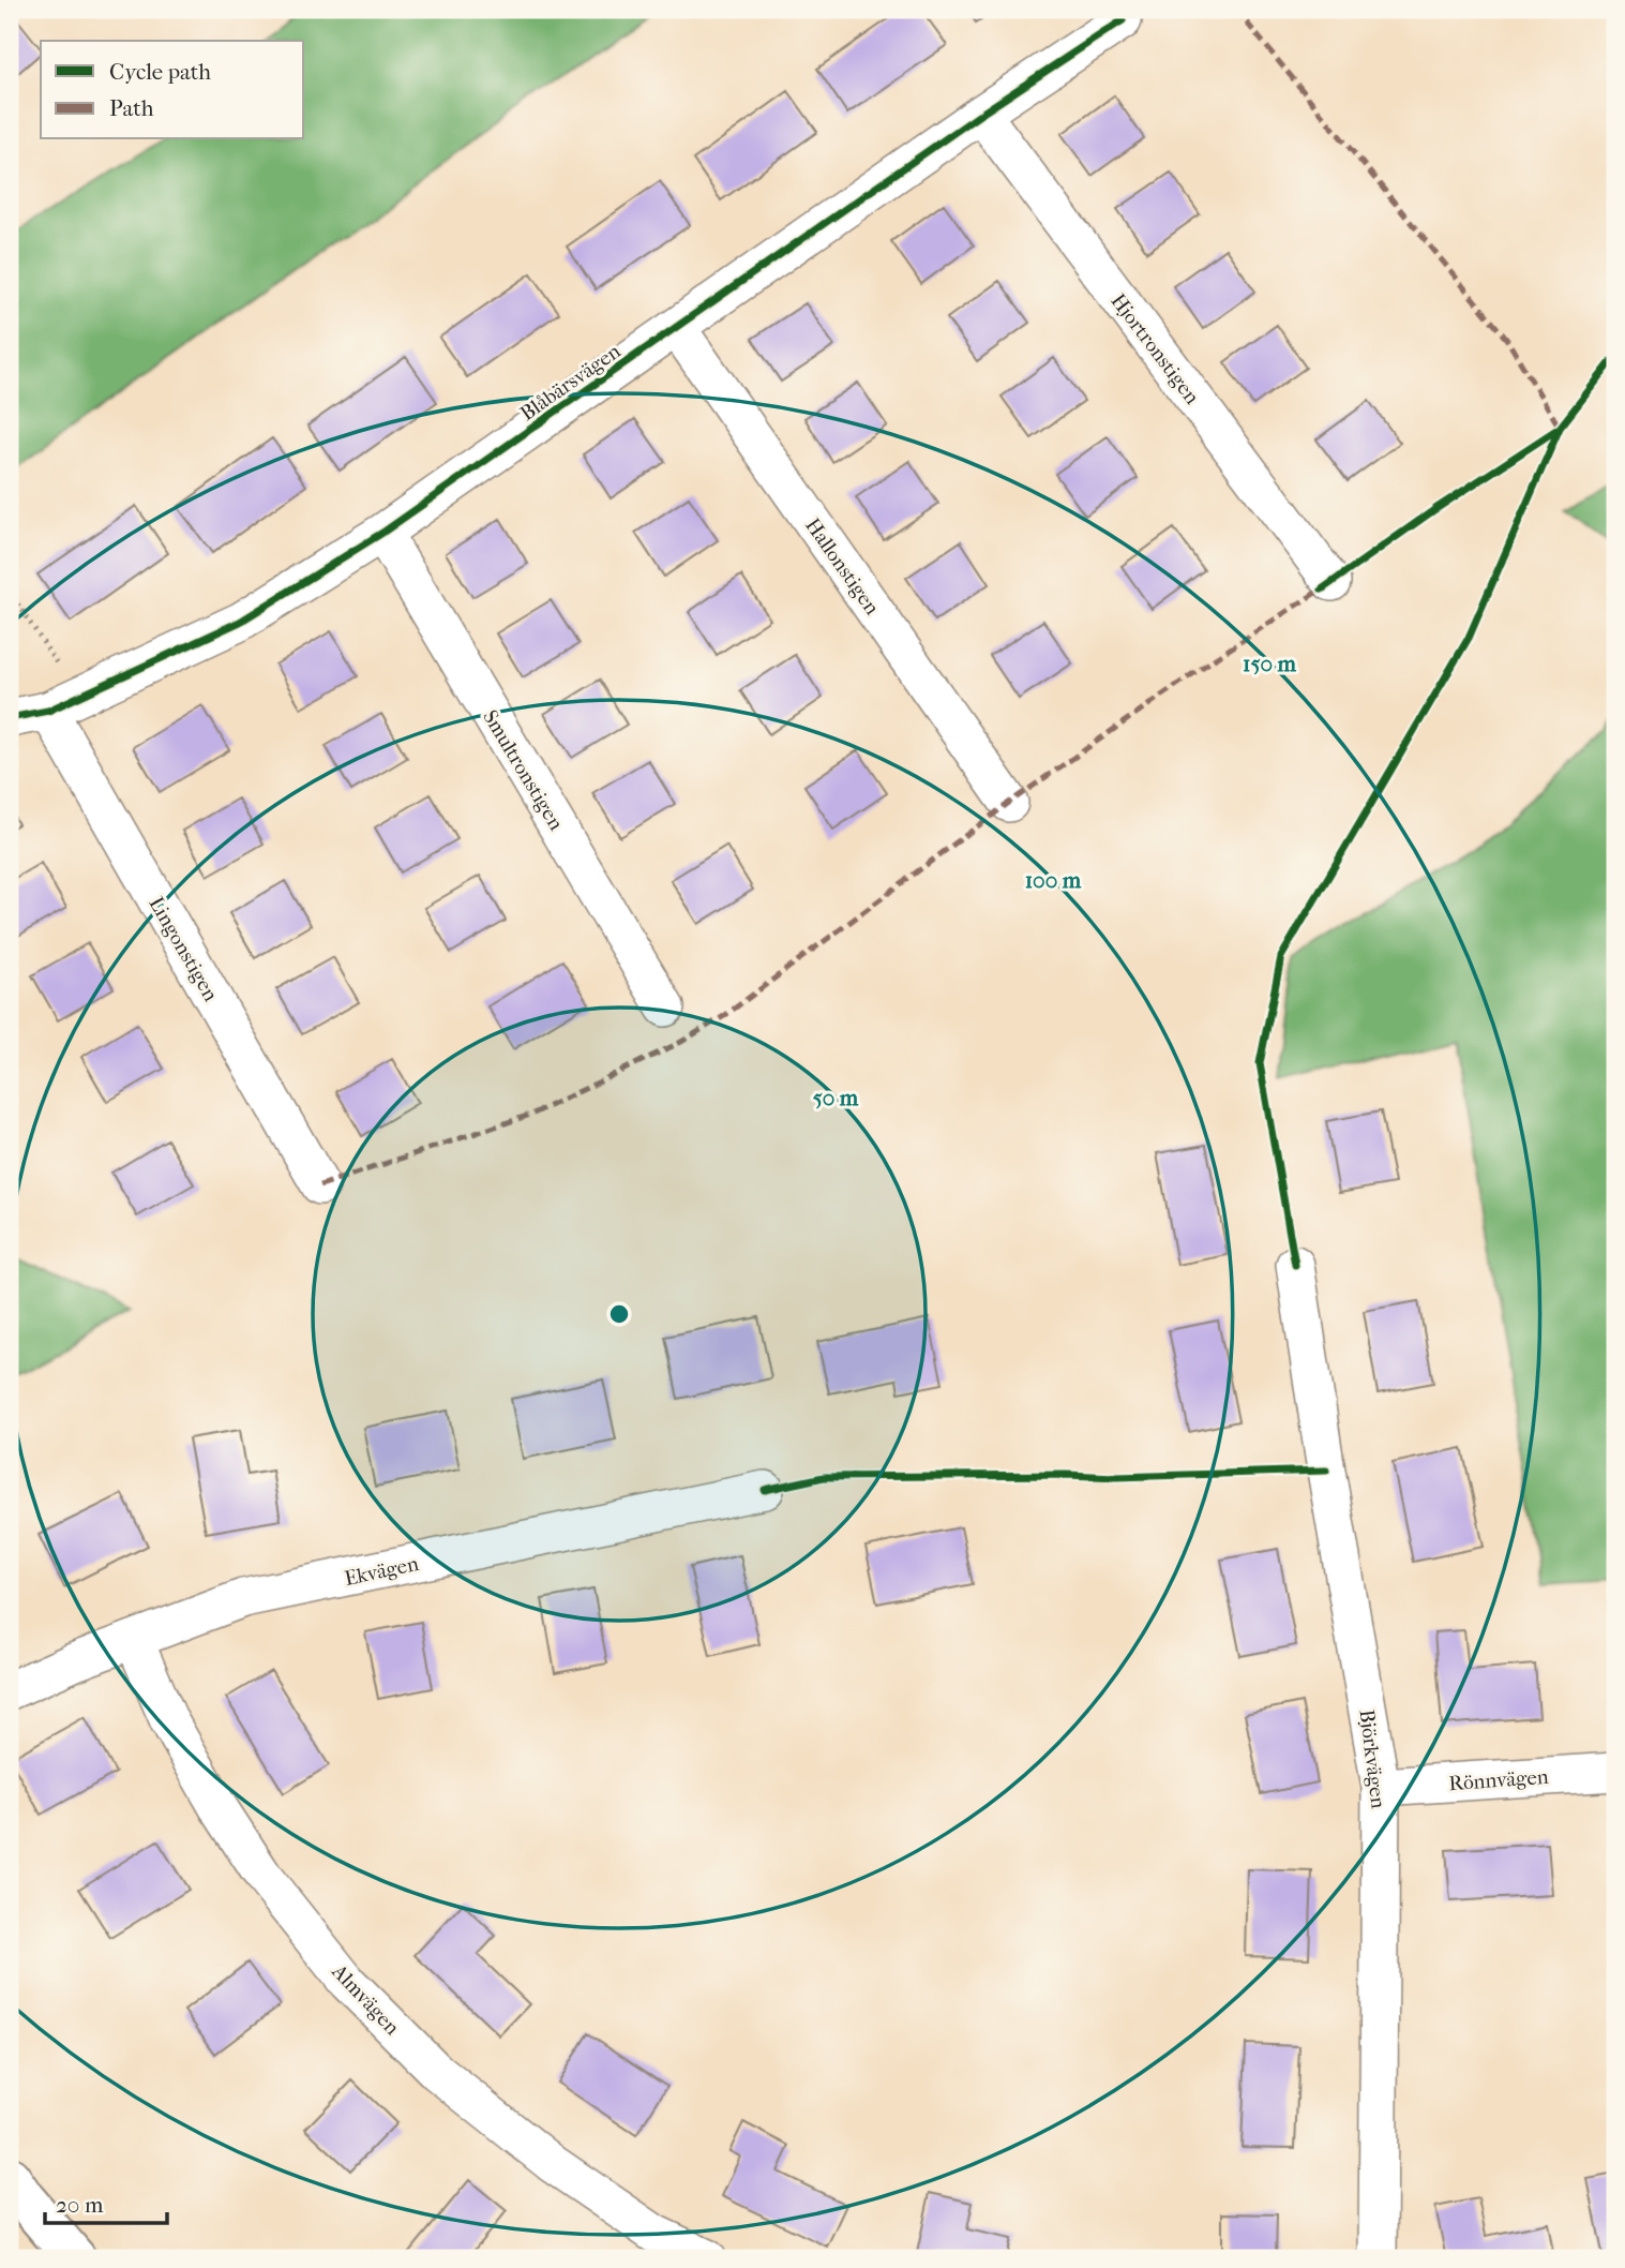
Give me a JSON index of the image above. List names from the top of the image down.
{
  "streets": {
    "street": [
      "Hjortronstigen",
      "Blåbärsvägen",
      "Hallonstigen",
      "Smultronstigen",
      "Lingonstigen",
      "Ekvägen",
      "Björkvägen",
      "Rönnvägen",
      "Almvägen"
    ]
  },
  "crossings": [
    ["Hjortronstigen", "Blåbärsvägen"],
    ["Blåbärsvägen", "Hallonstigen"],
    ["Blåbärsvägen", "Smultronstigen"],
    ["Blåbärsvägen", "Lingonstigen"],
    ["Ekvägen", "Almvägen"],
    ["Björkvägen", "Rönnvägen"]
  ],
  "legend": ["Cycle path", "Path"],
  "scale_bar": "20 m",
  "rings": ["150 m", "100 m", "50 m"]
}
